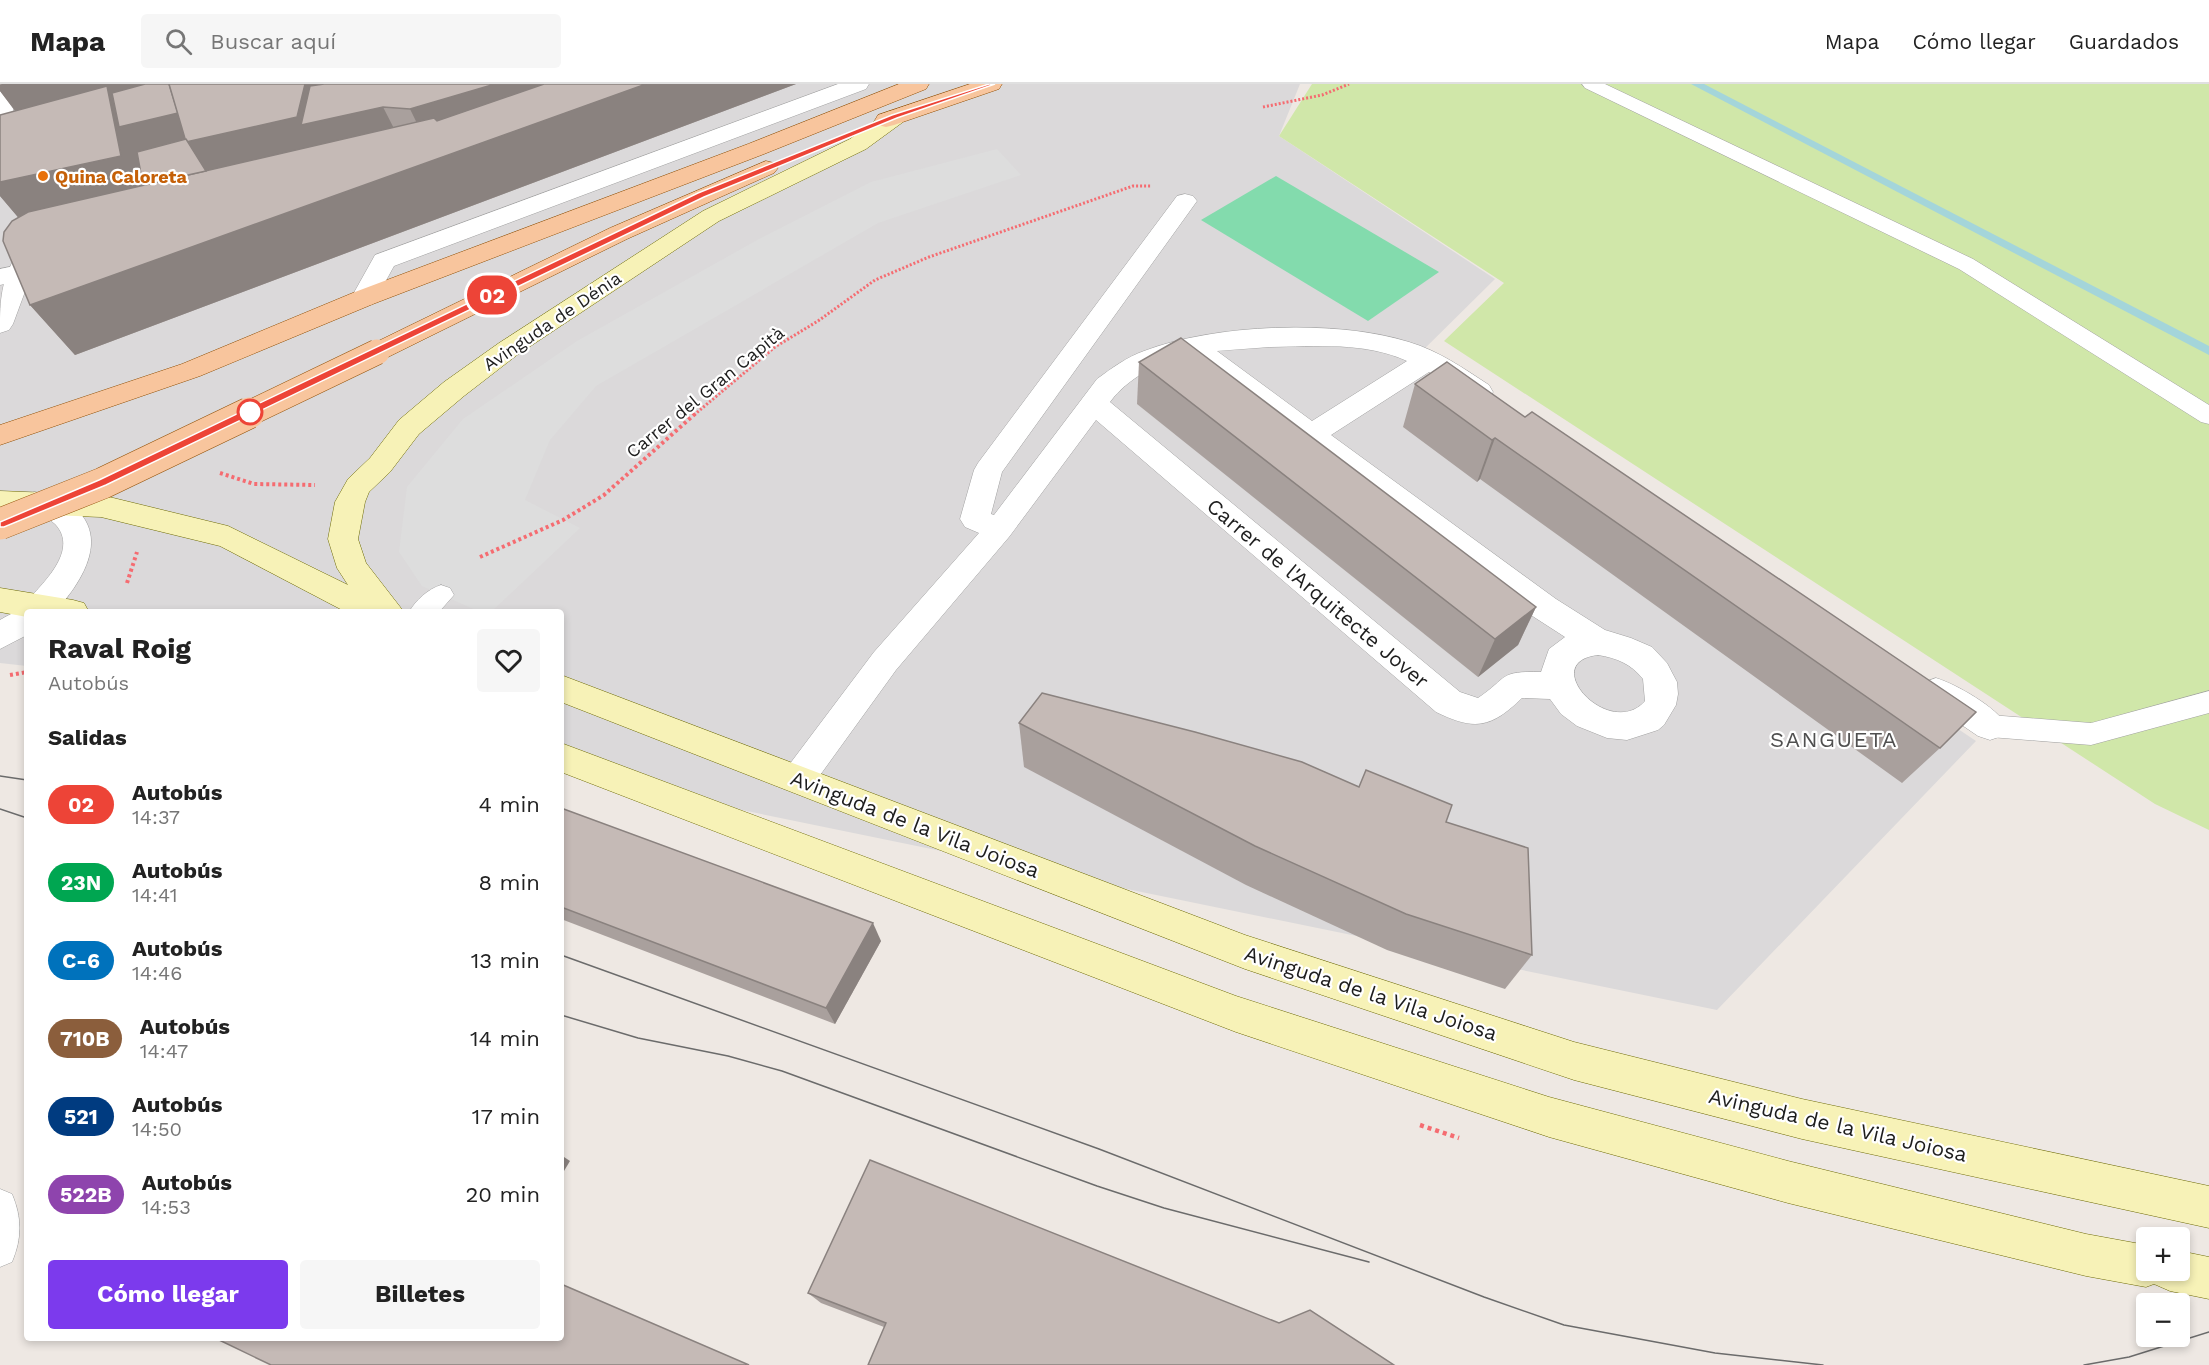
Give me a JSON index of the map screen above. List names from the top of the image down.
{
  "streets": {
    "main road": ["Avinguda de Dénia", "Avinguda de la Vila Joiosa"],
    "street": ["Carrer de l'Arquitecte Jover"],
    "path": ["Carrer del Gran Capità"]
  },
  "districts": ["SANGUETA"],
  "places": ["Quina Caloreta"],
  "lines": ["bus line 02"],
  "page": {
    "header": "Mapa",
    "search": "Buscar aquí",
    "nav": ["Mapa", "Cómo llegar", "Guardados"],
    "on_map": "02",
    "heading": [
      ["Raval Roig", "Autobús"],
      "Salidas"
    ],
    "list": [
      {
        "mark": "02",
        "name": "Autobús",
        "note": "14:37",
        "value": "4 min"
      },
      {
        "mark": "23N",
        "name": "Autobús",
        "note": "14:41",
        "value": "8 min"
      },
      {
        "mark": "C-6",
        "name": "Autobús",
        "note": "14:46",
        "value": "13 min"
      },
      {
        "mark": "710B",
        "name": "Autobús",
        "note": "14:47",
        "value": "14 min"
      },
      {
        "mark": "521",
        "name": "Autobús",
        "note": "14:50",
        "value": "17 min"
      },
      {
        "mark": "522B",
        "name": "Autobús",
        "note": "14:53",
        "value": "20 min"
      }
    ],
    "map_buttons": ["+", "−"],
    "buttons": ["Cómo llegar", "Billetes"]
  }
}
